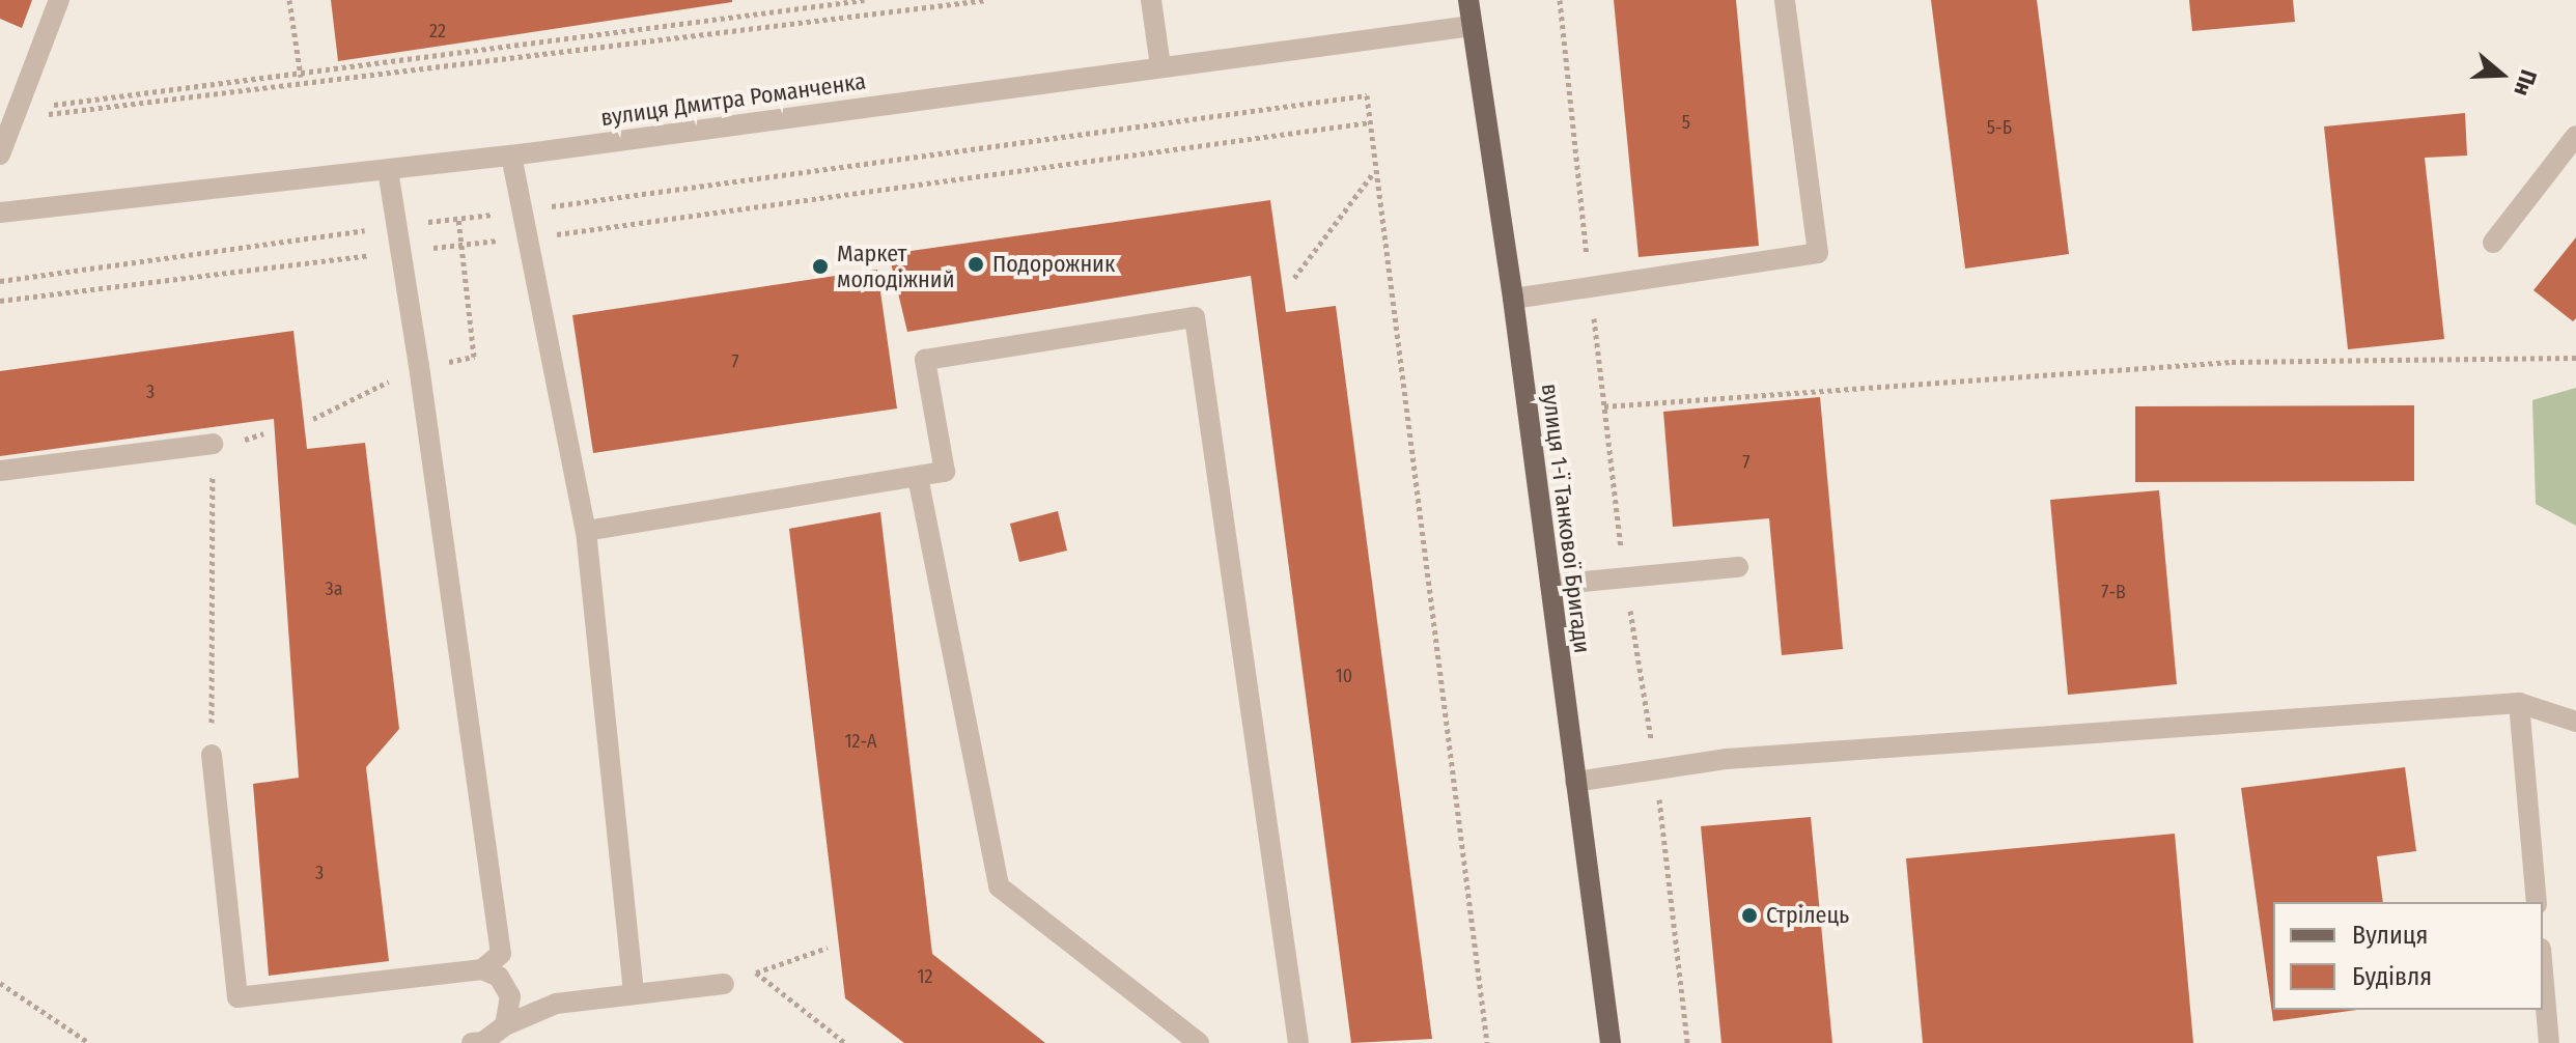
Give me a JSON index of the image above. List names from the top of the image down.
{
  "streets": {
    "main road": ["вулиця 1-ї Танкової Бригади"],
    "street": ["вулиця Дмитра Романченка"]
  },
  "crossings": [
    ["вулиця Дмитра Романченка", "вулиця 1-ї Танкової Бригади"]
  ],
  "places": ["Подорожник", "Маркет молодіжний", "Стрілець"],
  "house_numbers": [
    "22",
    "5",
    "5-Б",
    "7",
    "3",
    "7",
    "3а",
    "7-В",
    "10",
    "12-А",
    "3",
    "12"
  ],
  "legend": ["Вулиця", "Будівля"],
  "north": "right"
}
